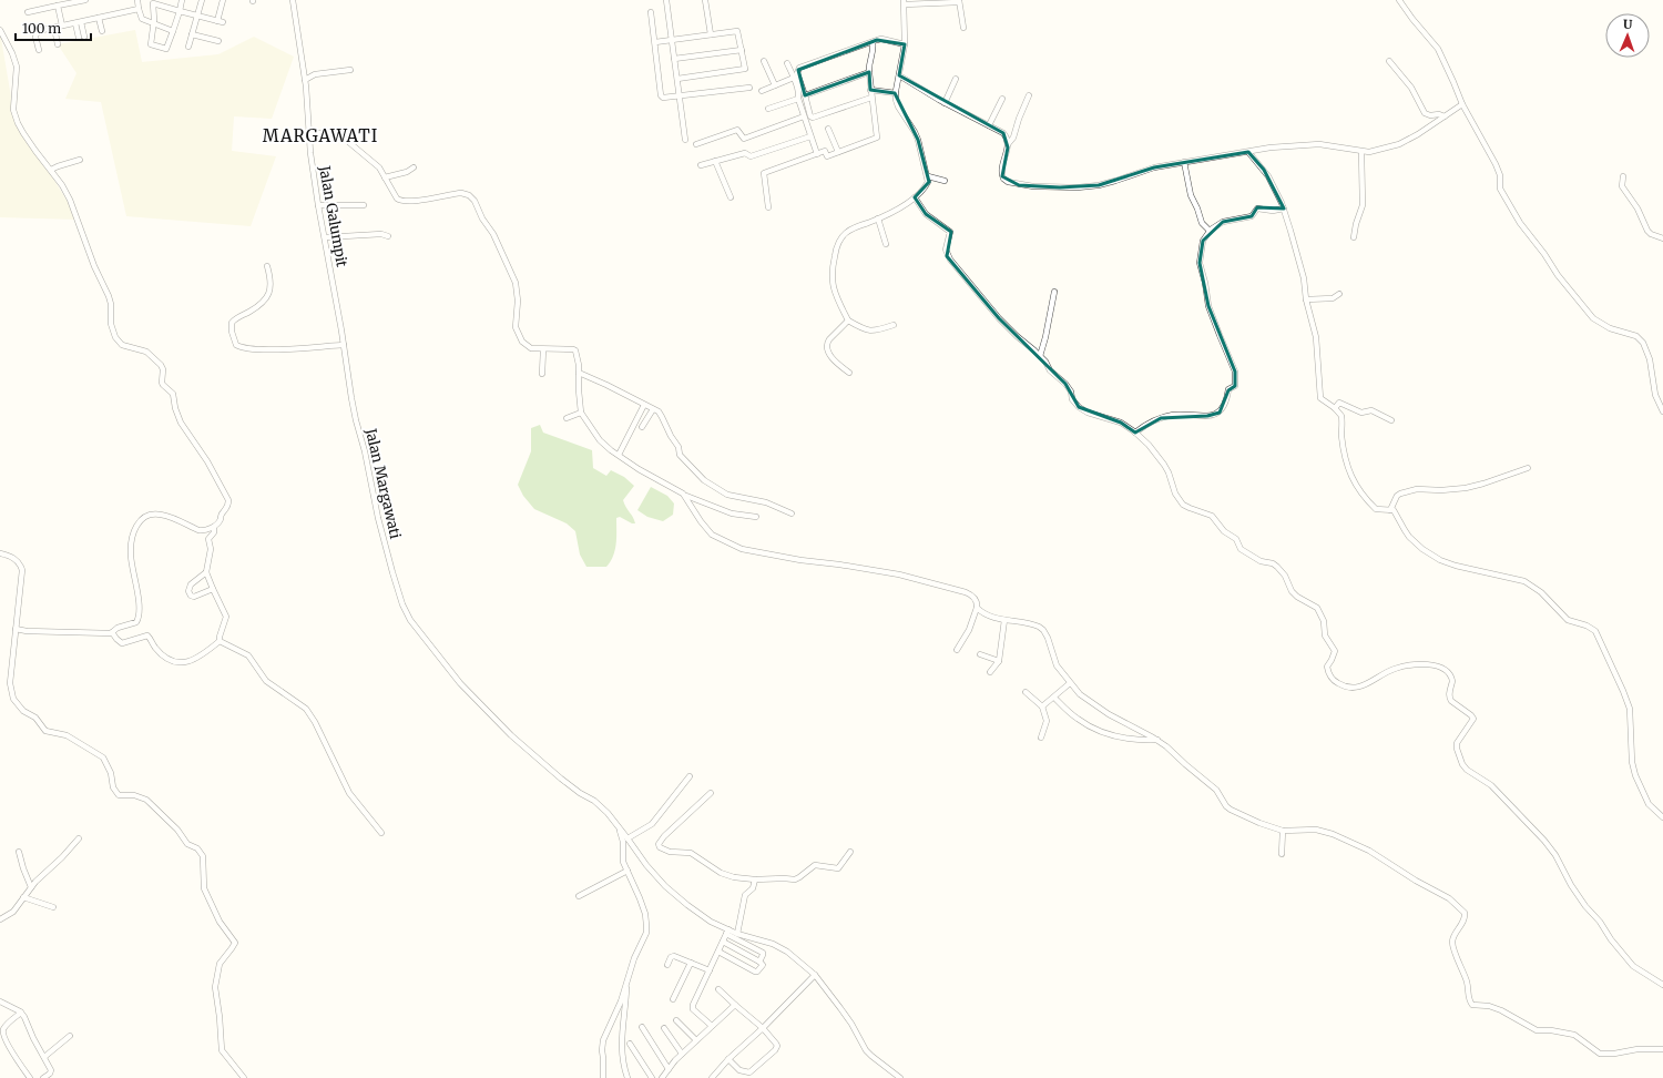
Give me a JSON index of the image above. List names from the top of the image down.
{
  "streets": {
    "street": ["Jalan Galumpit", "Jalan Margawati"]
  },
  "crossings": [
    ["Jalan Galumpit", "Jalan Margawati"]
  ],
  "districts": ["MARGAWATI"],
  "scale_bar": "100 m",
  "north": "top"
}
